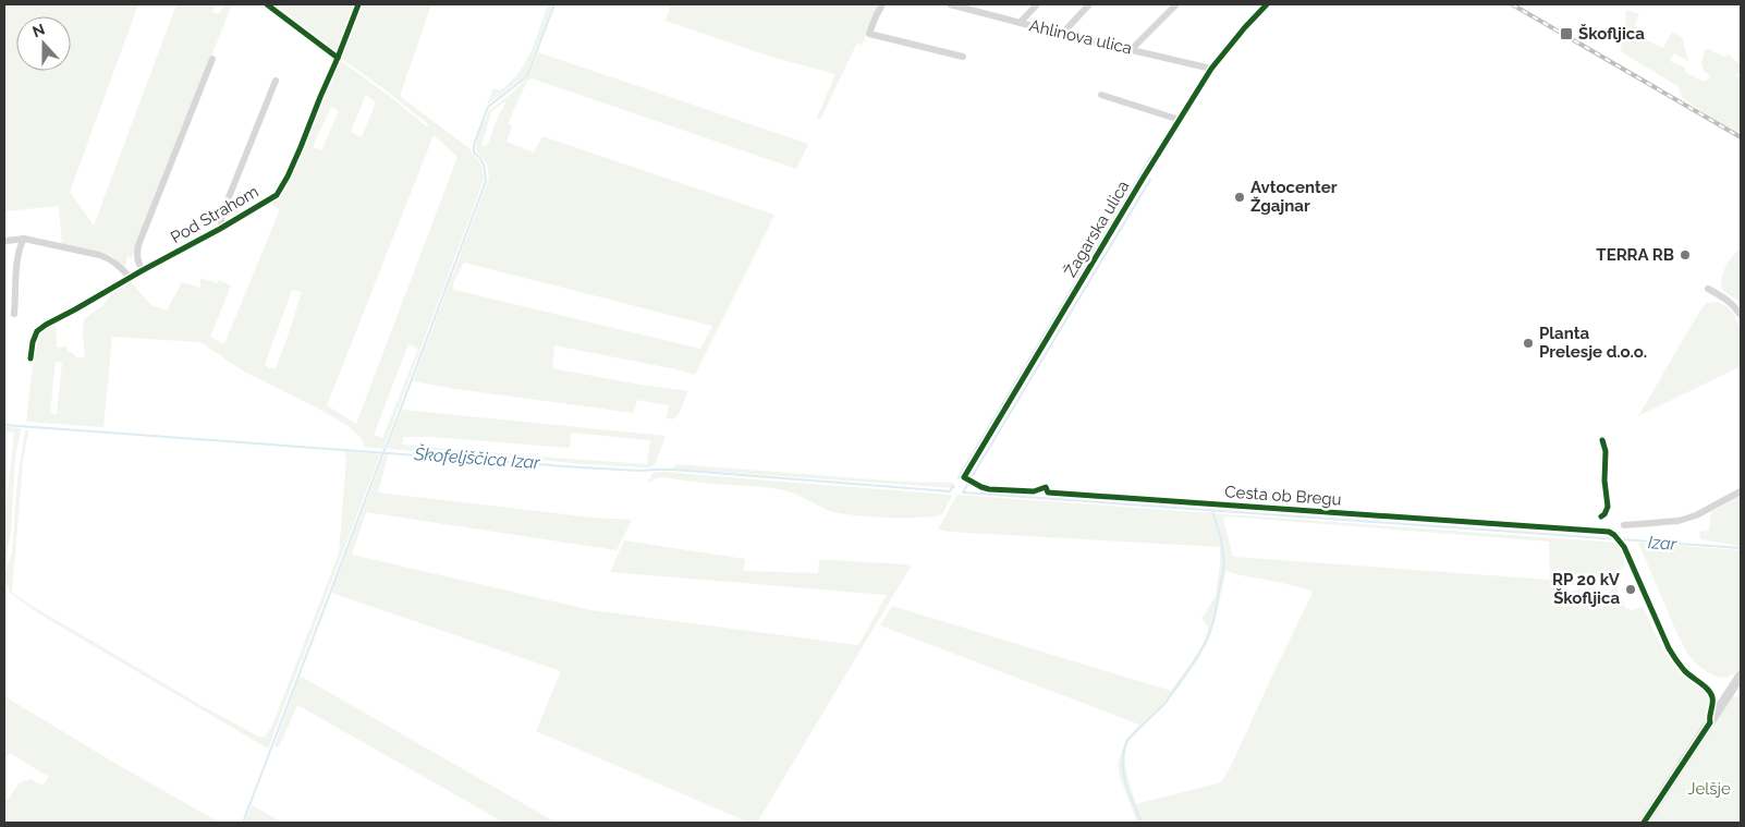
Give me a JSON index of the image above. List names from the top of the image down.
{
  "streets": {
    "street": ["Ahlinova ulica", "Pod Strahom", "Žagarska ulica"],
    "cycle path": ["Cesta ob Bregu"]
  },
  "crossings": [
    ["Ahlinova ulica", "Žagarska ulica"]
  ],
  "water": ["Škofeljščica Izar", "Izar"],
  "parks": ["Jelšje"],
  "places": {
    "transit": ["Škofljica"],
    "other": [
      "Avtocenter Žgajnar",
      "TERRA RB",
      "Planta Prelesje d.o.o.",
      "RP 20 kV Škofljica"
    ]
  },
  "north": "top"
}
